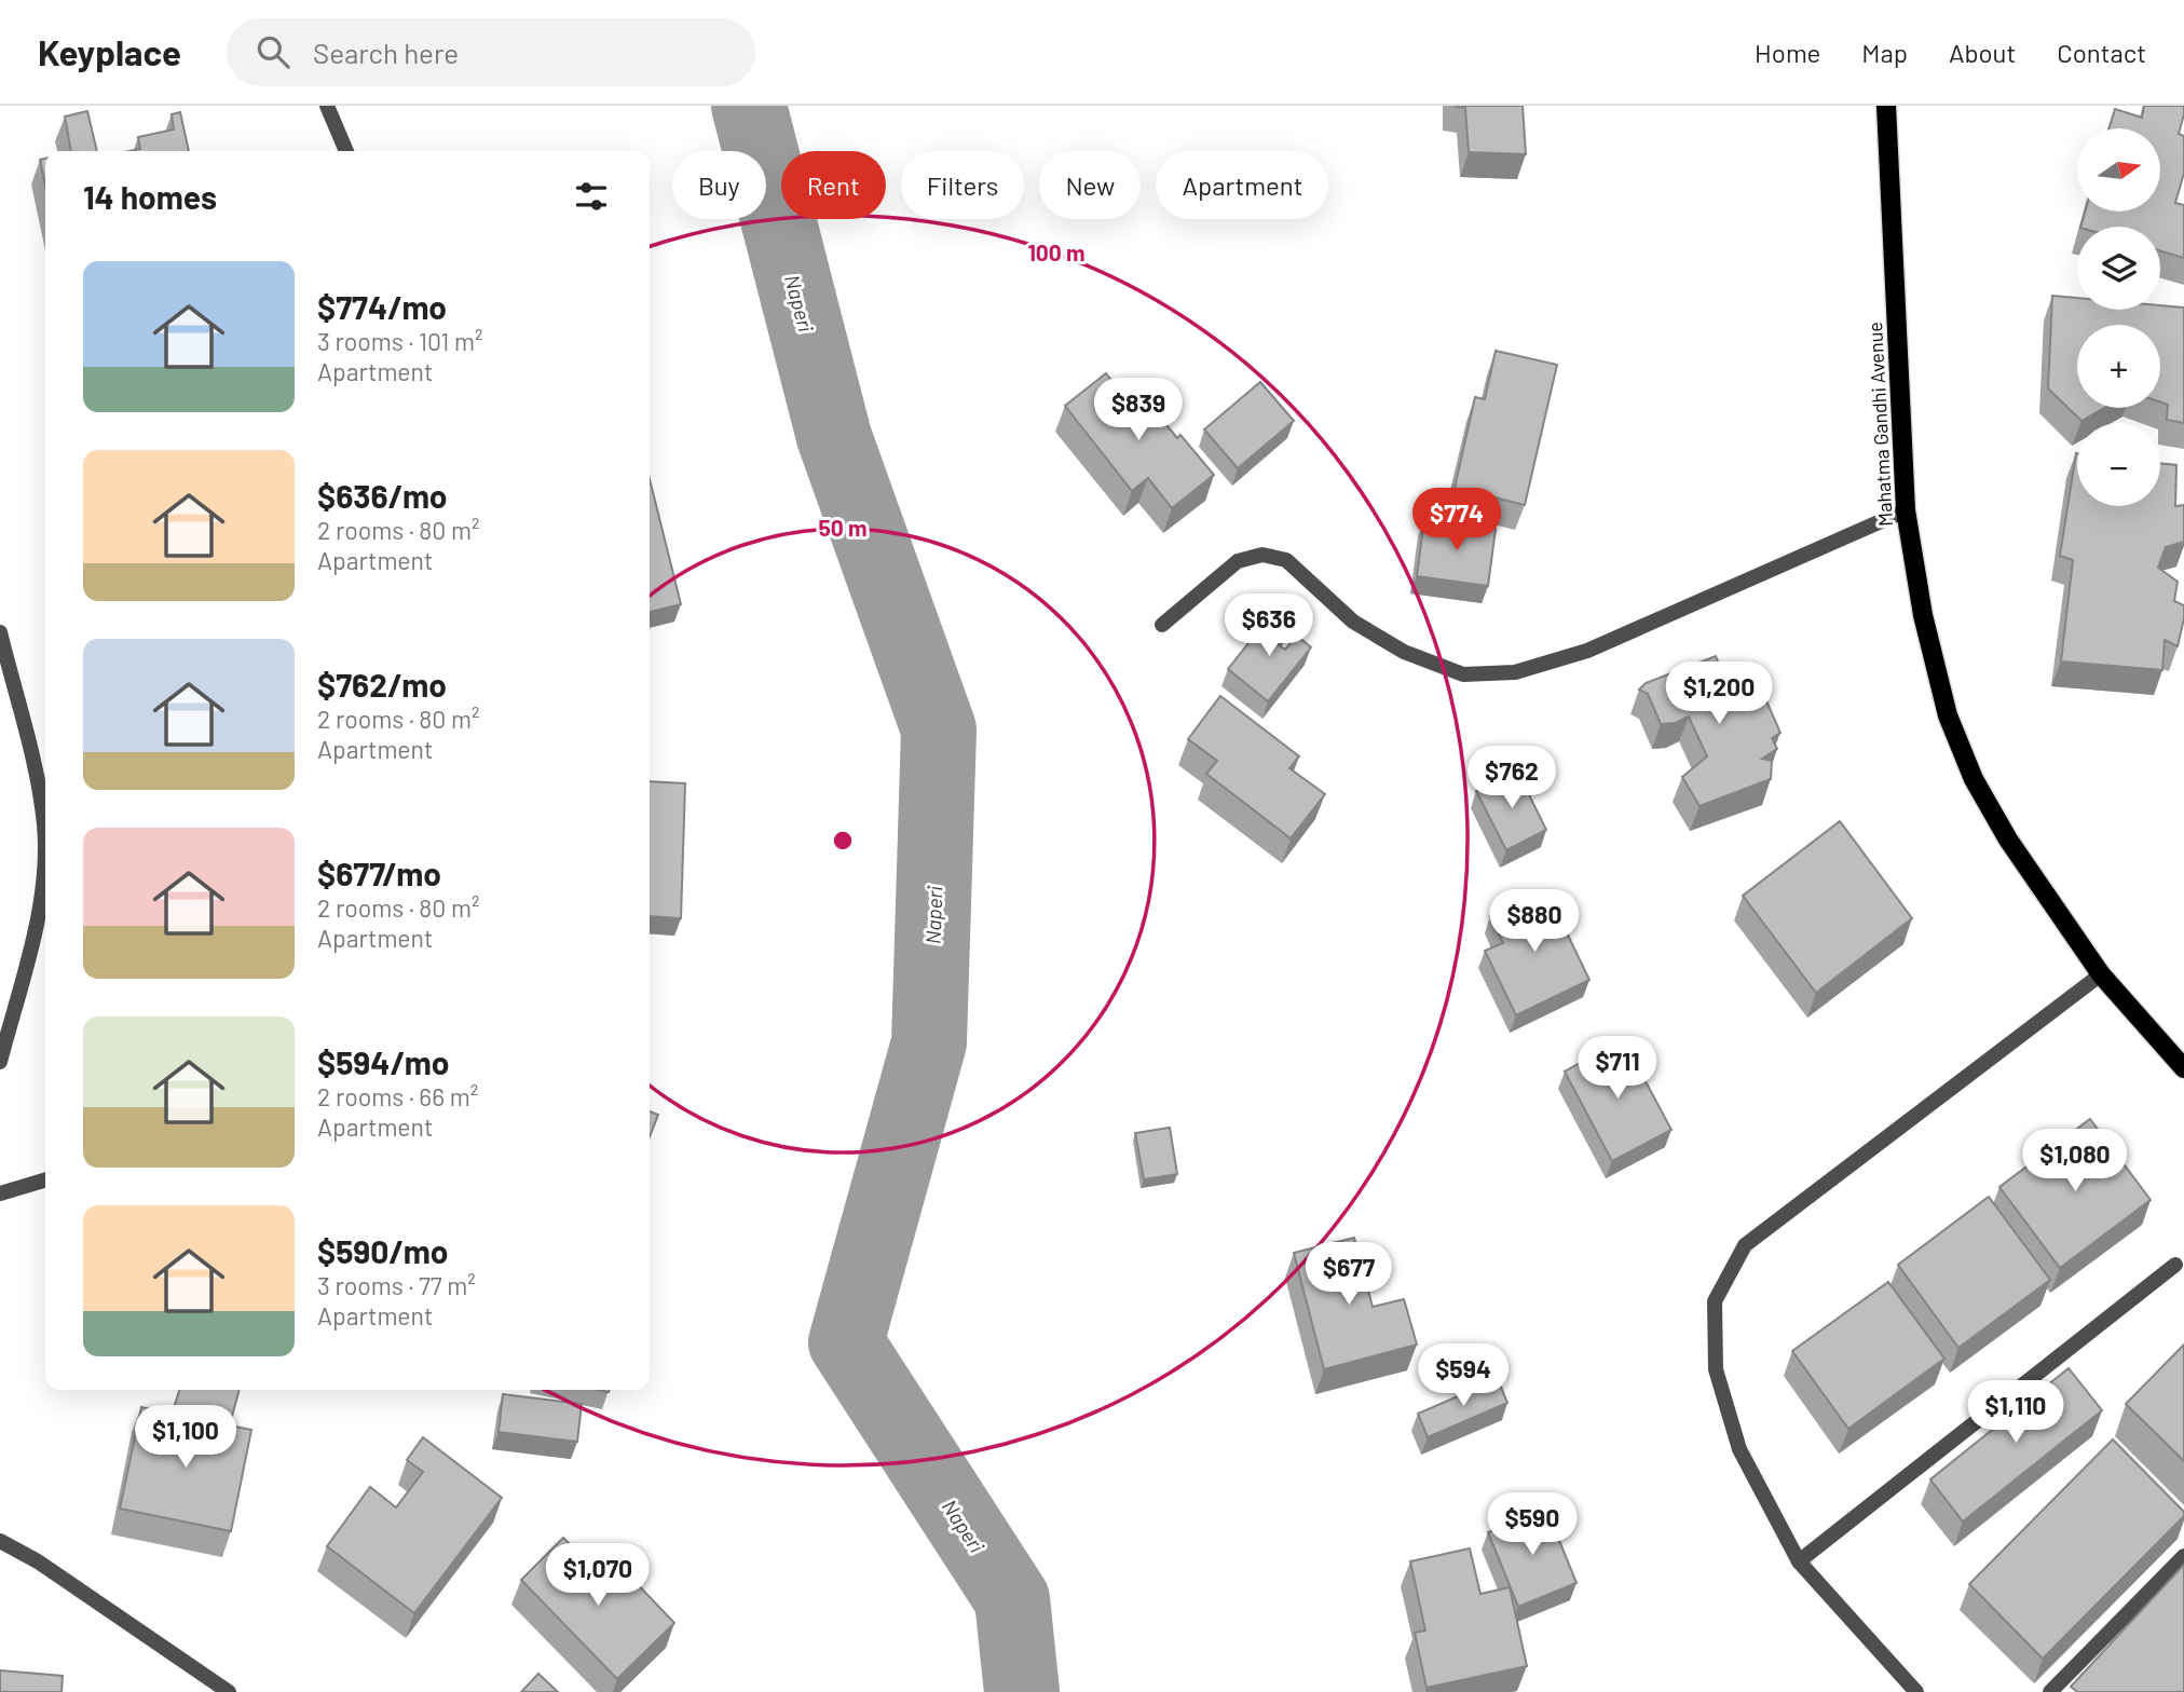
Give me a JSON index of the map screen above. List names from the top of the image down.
{
  "streets": {
    "main road": ["Mahatma Gandhi Avenue"]
  },
  "water": ["Naperi"],
  "north": "right",
  "page": {
    "header": "Keyplace",
    "search": "Search here",
    "nav": [
      "Home",
      "Map",
      "About",
      "Contact"
    ],
    "map_buttons": ["+", "−"],
    "chip": [
      "Buy",
      "Rent",
      "Filters",
      "New",
      "Apartment"
    ],
    "heading": "14 homes",
    "list": [
      {
        "name": "$774/mo",
        "note": "3 rooms · 101 m² · Apartment"
      },
      {
        "name": "$636/mo",
        "note": "2 rooms · 80 m² · Apartment"
      },
      {
        "name": "$762/mo",
        "note": "2 rooms · 80 m² · Apartment"
      },
      {
        "name": "$677/mo",
        "note": "2 rooms · 80 m² · Apartment"
      },
      {
        "name": "$594/mo",
        "note": "2 rooms · 66 m² · Apartment"
      },
      {
        "name": "$590/mo",
        "note": "3 rooms · 77 m² · Apartment"
      }
    ],
    "price": [
      "$839",
      "$774",
      "$636",
      "$1,200",
      "$762",
      "$880",
      "$711",
      "$1,080",
      "$677",
      "$594",
      "$1,110",
      "$1,100",
      "$590",
      "$1,070"
    ]
  },
  "rings": ["100 m", "50 m"]
}
